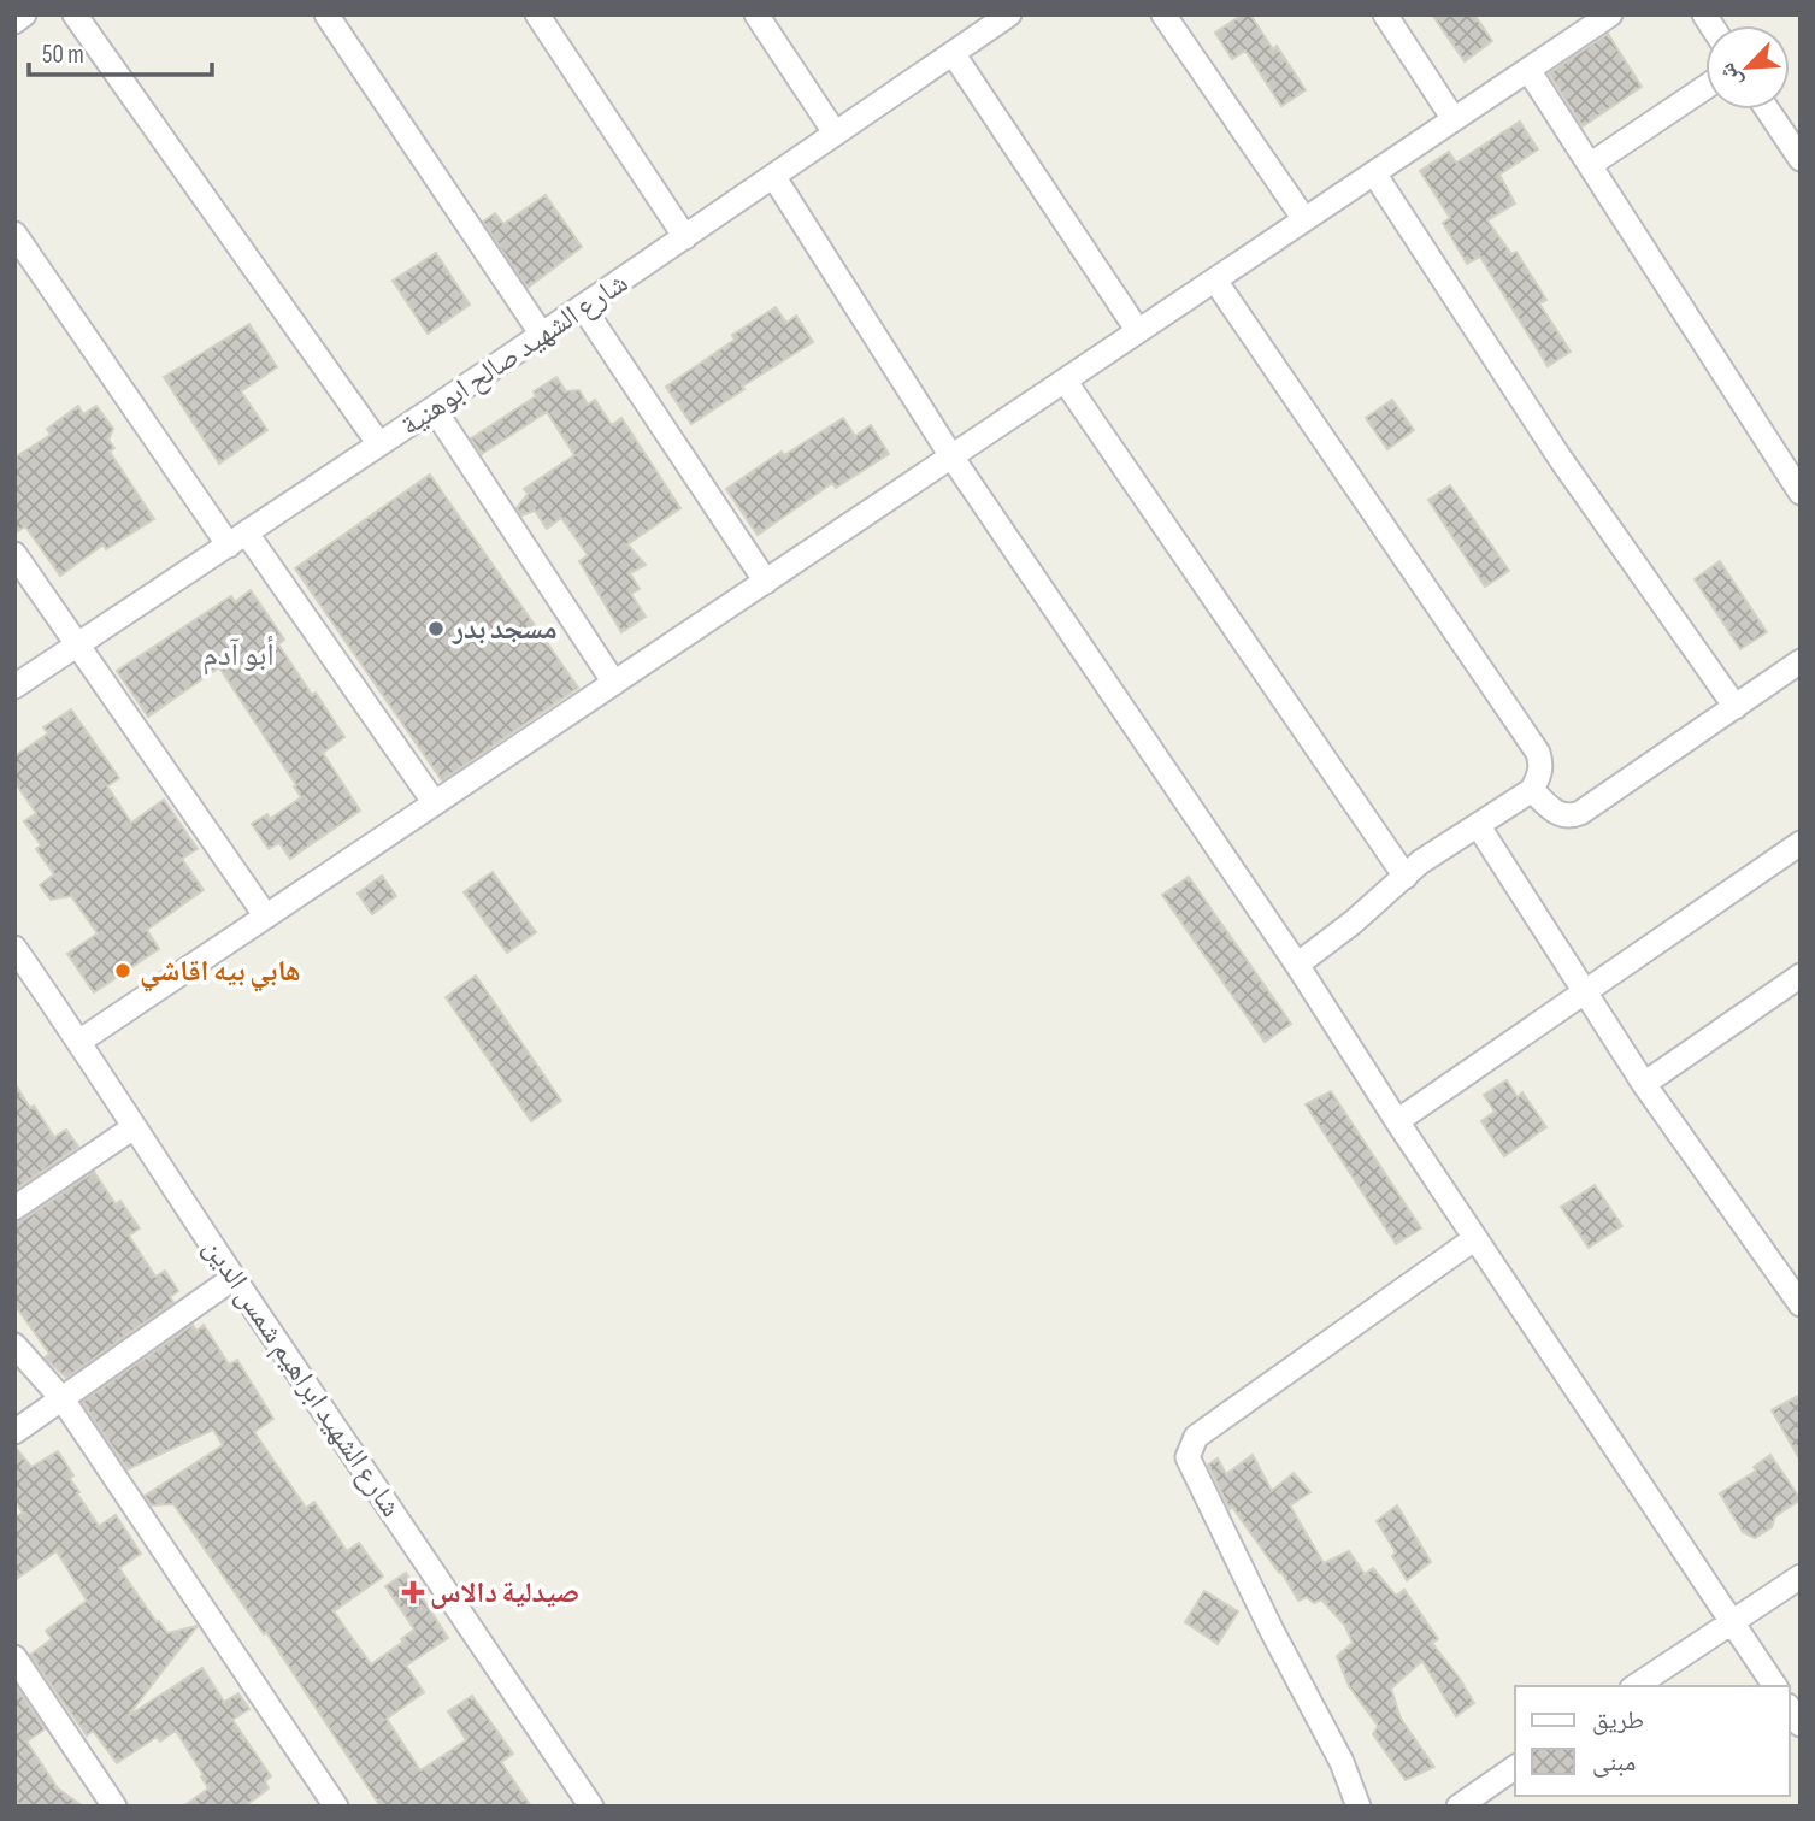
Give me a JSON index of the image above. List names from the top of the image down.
{
  "streets": {
    "street": ["شارع الشهيد صالح ابوهنية", "شارع الشهيد ابراهيم شمس الدين"]
  },
  "districts": ["أبو آدم"],
  "places": {
    "other": ["مسجد بدر", "هابي بيه اقاشي"],
    "health": ["صيدلية دالاس"]
  },
  "legend": ["طريق", "مبنى"],
  "scale_bar": "50 m",
  "north": "bottom left"
}
